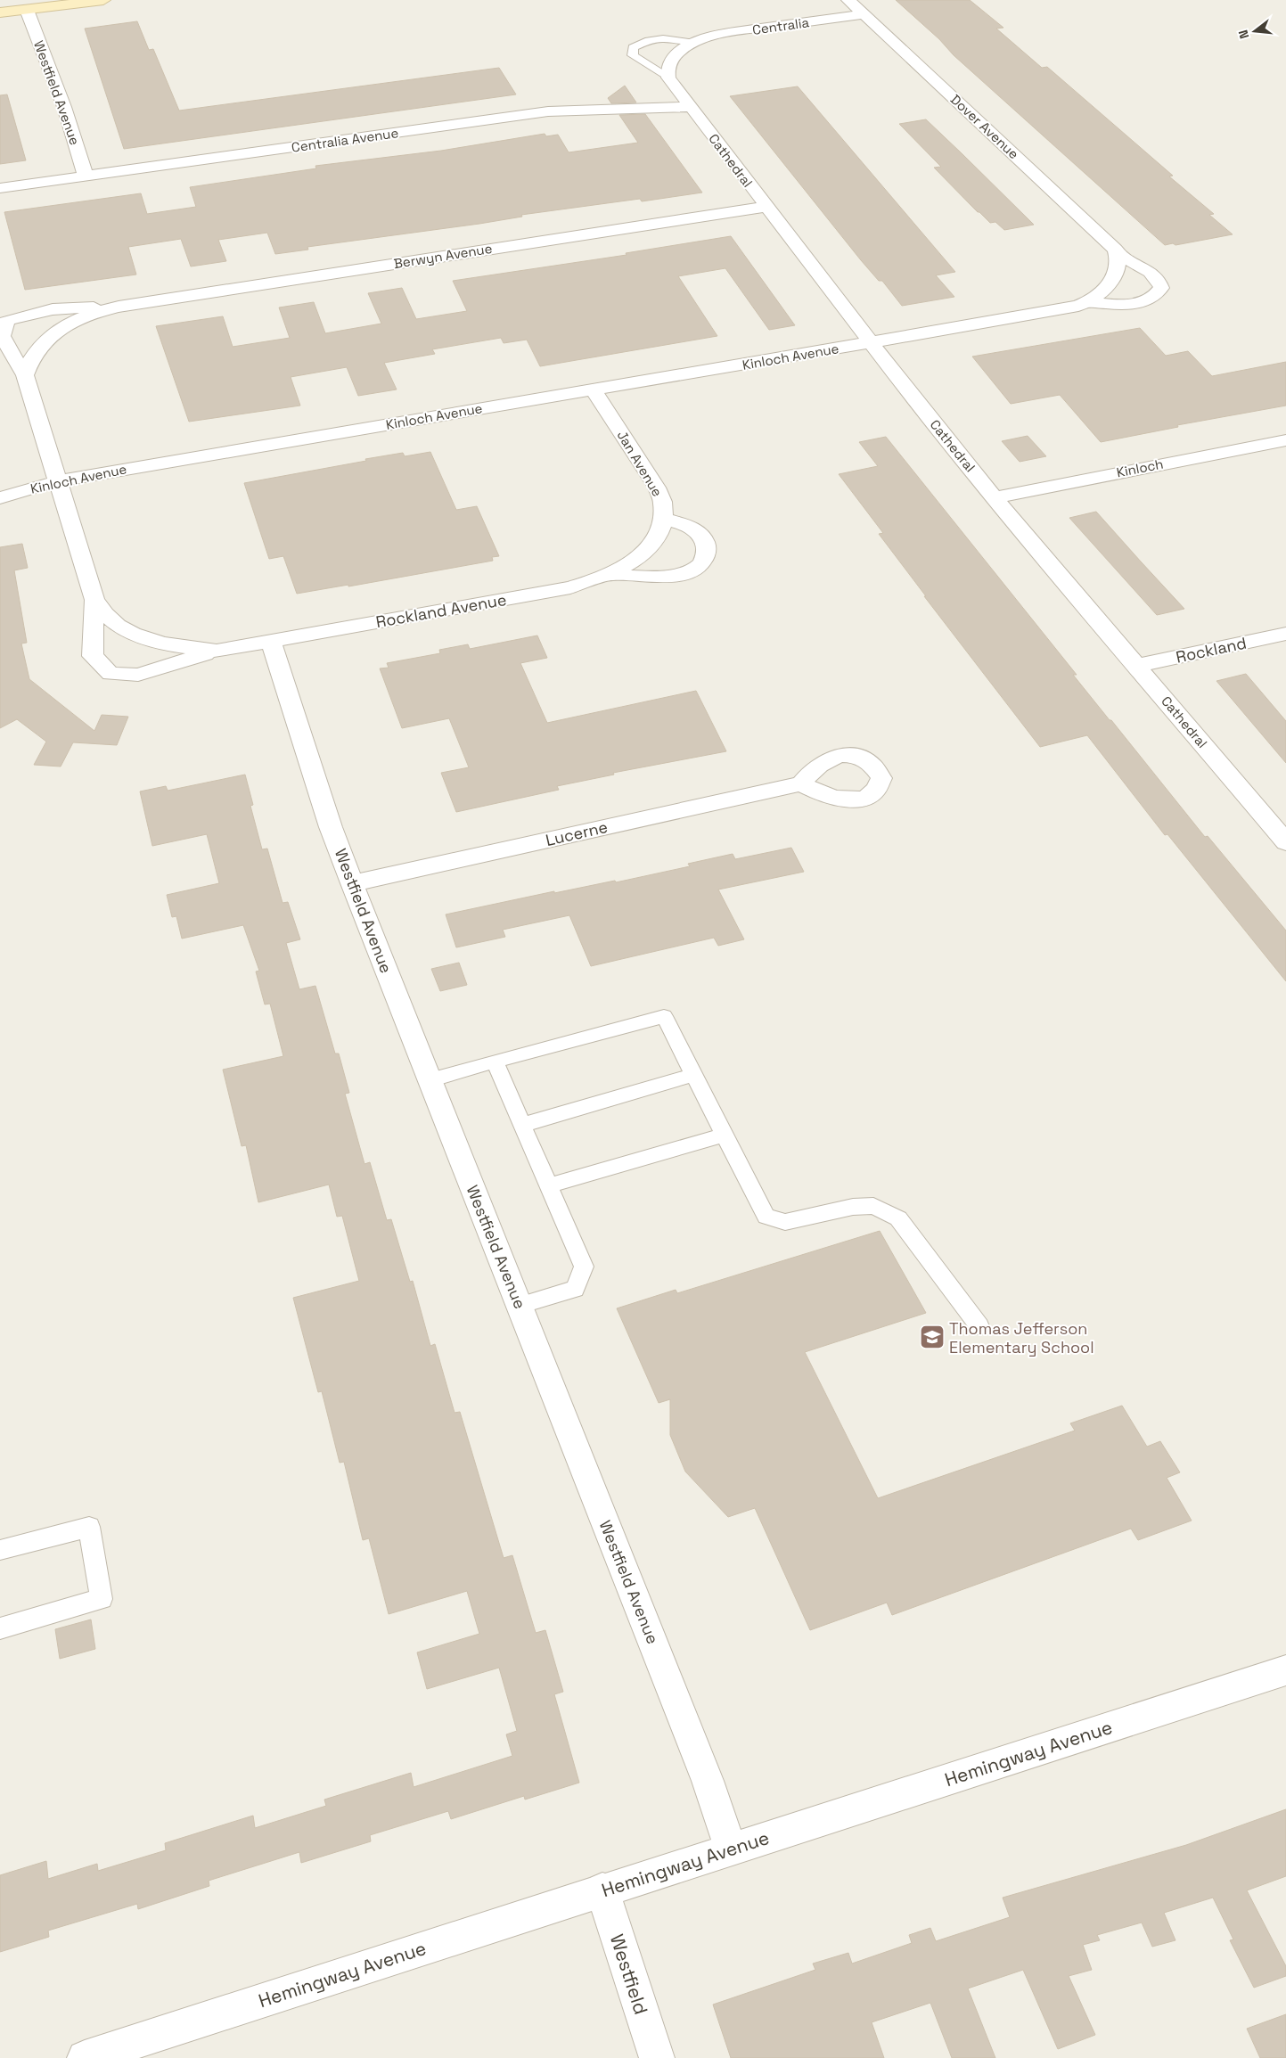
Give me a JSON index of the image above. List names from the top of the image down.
{
  "streets": {
    "street": [
      "Centralia",
      "Westfield Avenue",
      "Dover Avenue",
      "Centralia Avenue",
      "Cathedral",
      "Berwyn Avenue",
      "Kinloch Avenue",
      "Jan Avenue",
      "Kinloch",
      "Rockland Avenue",
      "Rockland",
      "Lucerne",
      "Hemingway Avenue",
      "Westfield"
    ]
  },
  "crossings": [
    ["Centralia", "Dover Avenue"],
    ["Westfield Avenue", "Centralia Avenue"],
    ["Westfield Avenue", "Rockland Avenue"],
    ["Westfield Avenue", "Lucerne"],
    ["Westfield Avenue", "Hemingway Avenue"],
    ["Dover Avenue", "Cathedral"],
    ["Dover Avenue", "Kinloch Avenue"],
    ["Centralia Avenue", "Cathedral"],
    ["Cathedral", "Berwyn Avenue"],
    ["Cathedral", "Kinloch Avenue"],
    ["Cathedral", "Kinloch"],
    ["Cathedral", "Rockland"],
    ["Kinloch Avenue", "Jan Avenue"],
    ["Jan Avenue", "Rockland Avenue"],
    ["Hemingway Avenue", "Westfield"]
  ],
  "places": {
    "school or university": ["Thomas Jefferson Elementary School"]
  },
  "north": "left"
}
